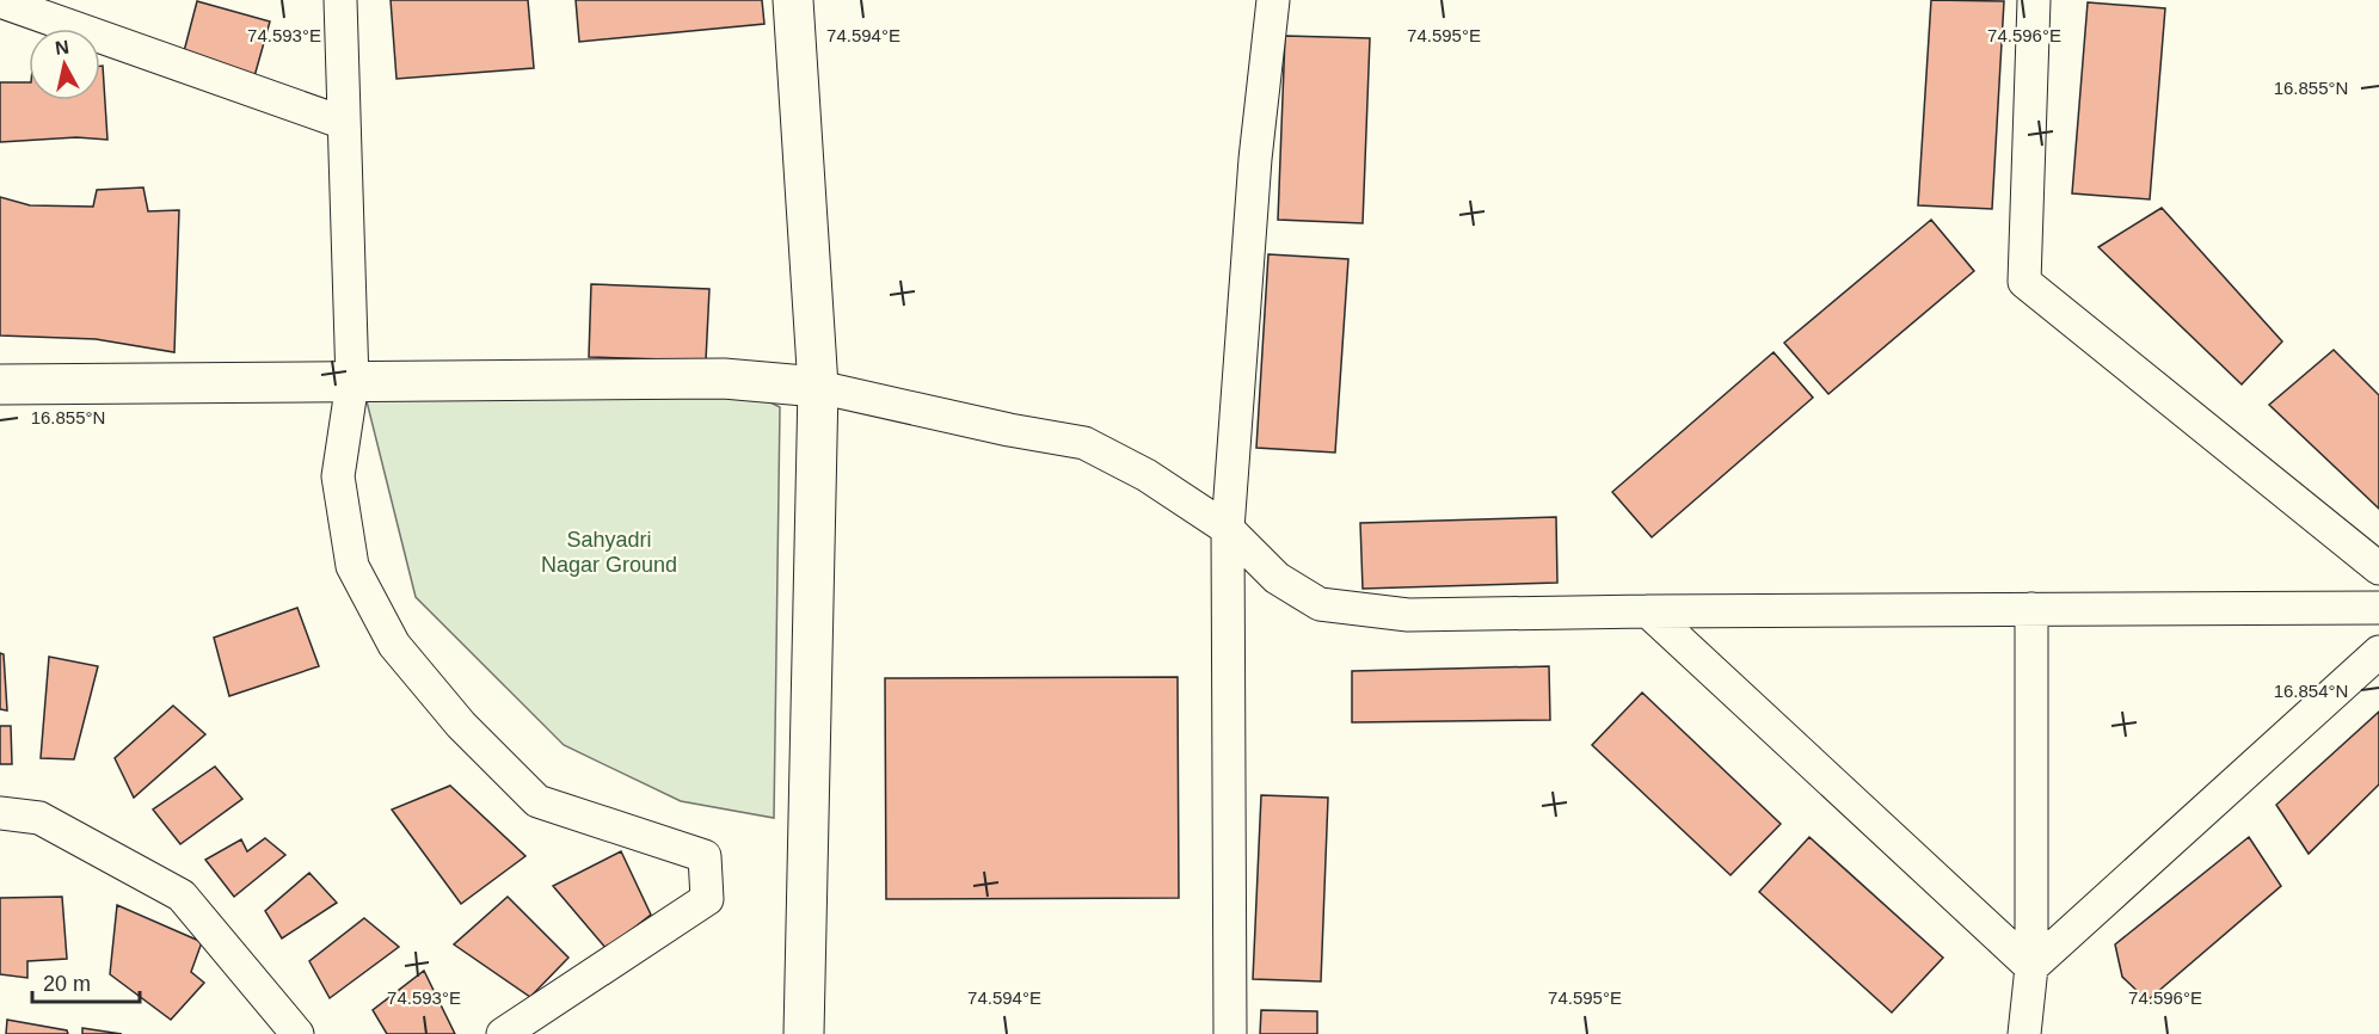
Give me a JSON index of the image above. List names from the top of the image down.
{
  "parks": ["Sahyadri Nagar Ground"],
  "scale_bar": "20 m",
  "north": "top",
  "coordinates": [
    "74.593°E",
    "74.594°E",
    "74.595°E",
    "74.596°E",
    "16.855°N",
    "16.854°N"
  ]
}
